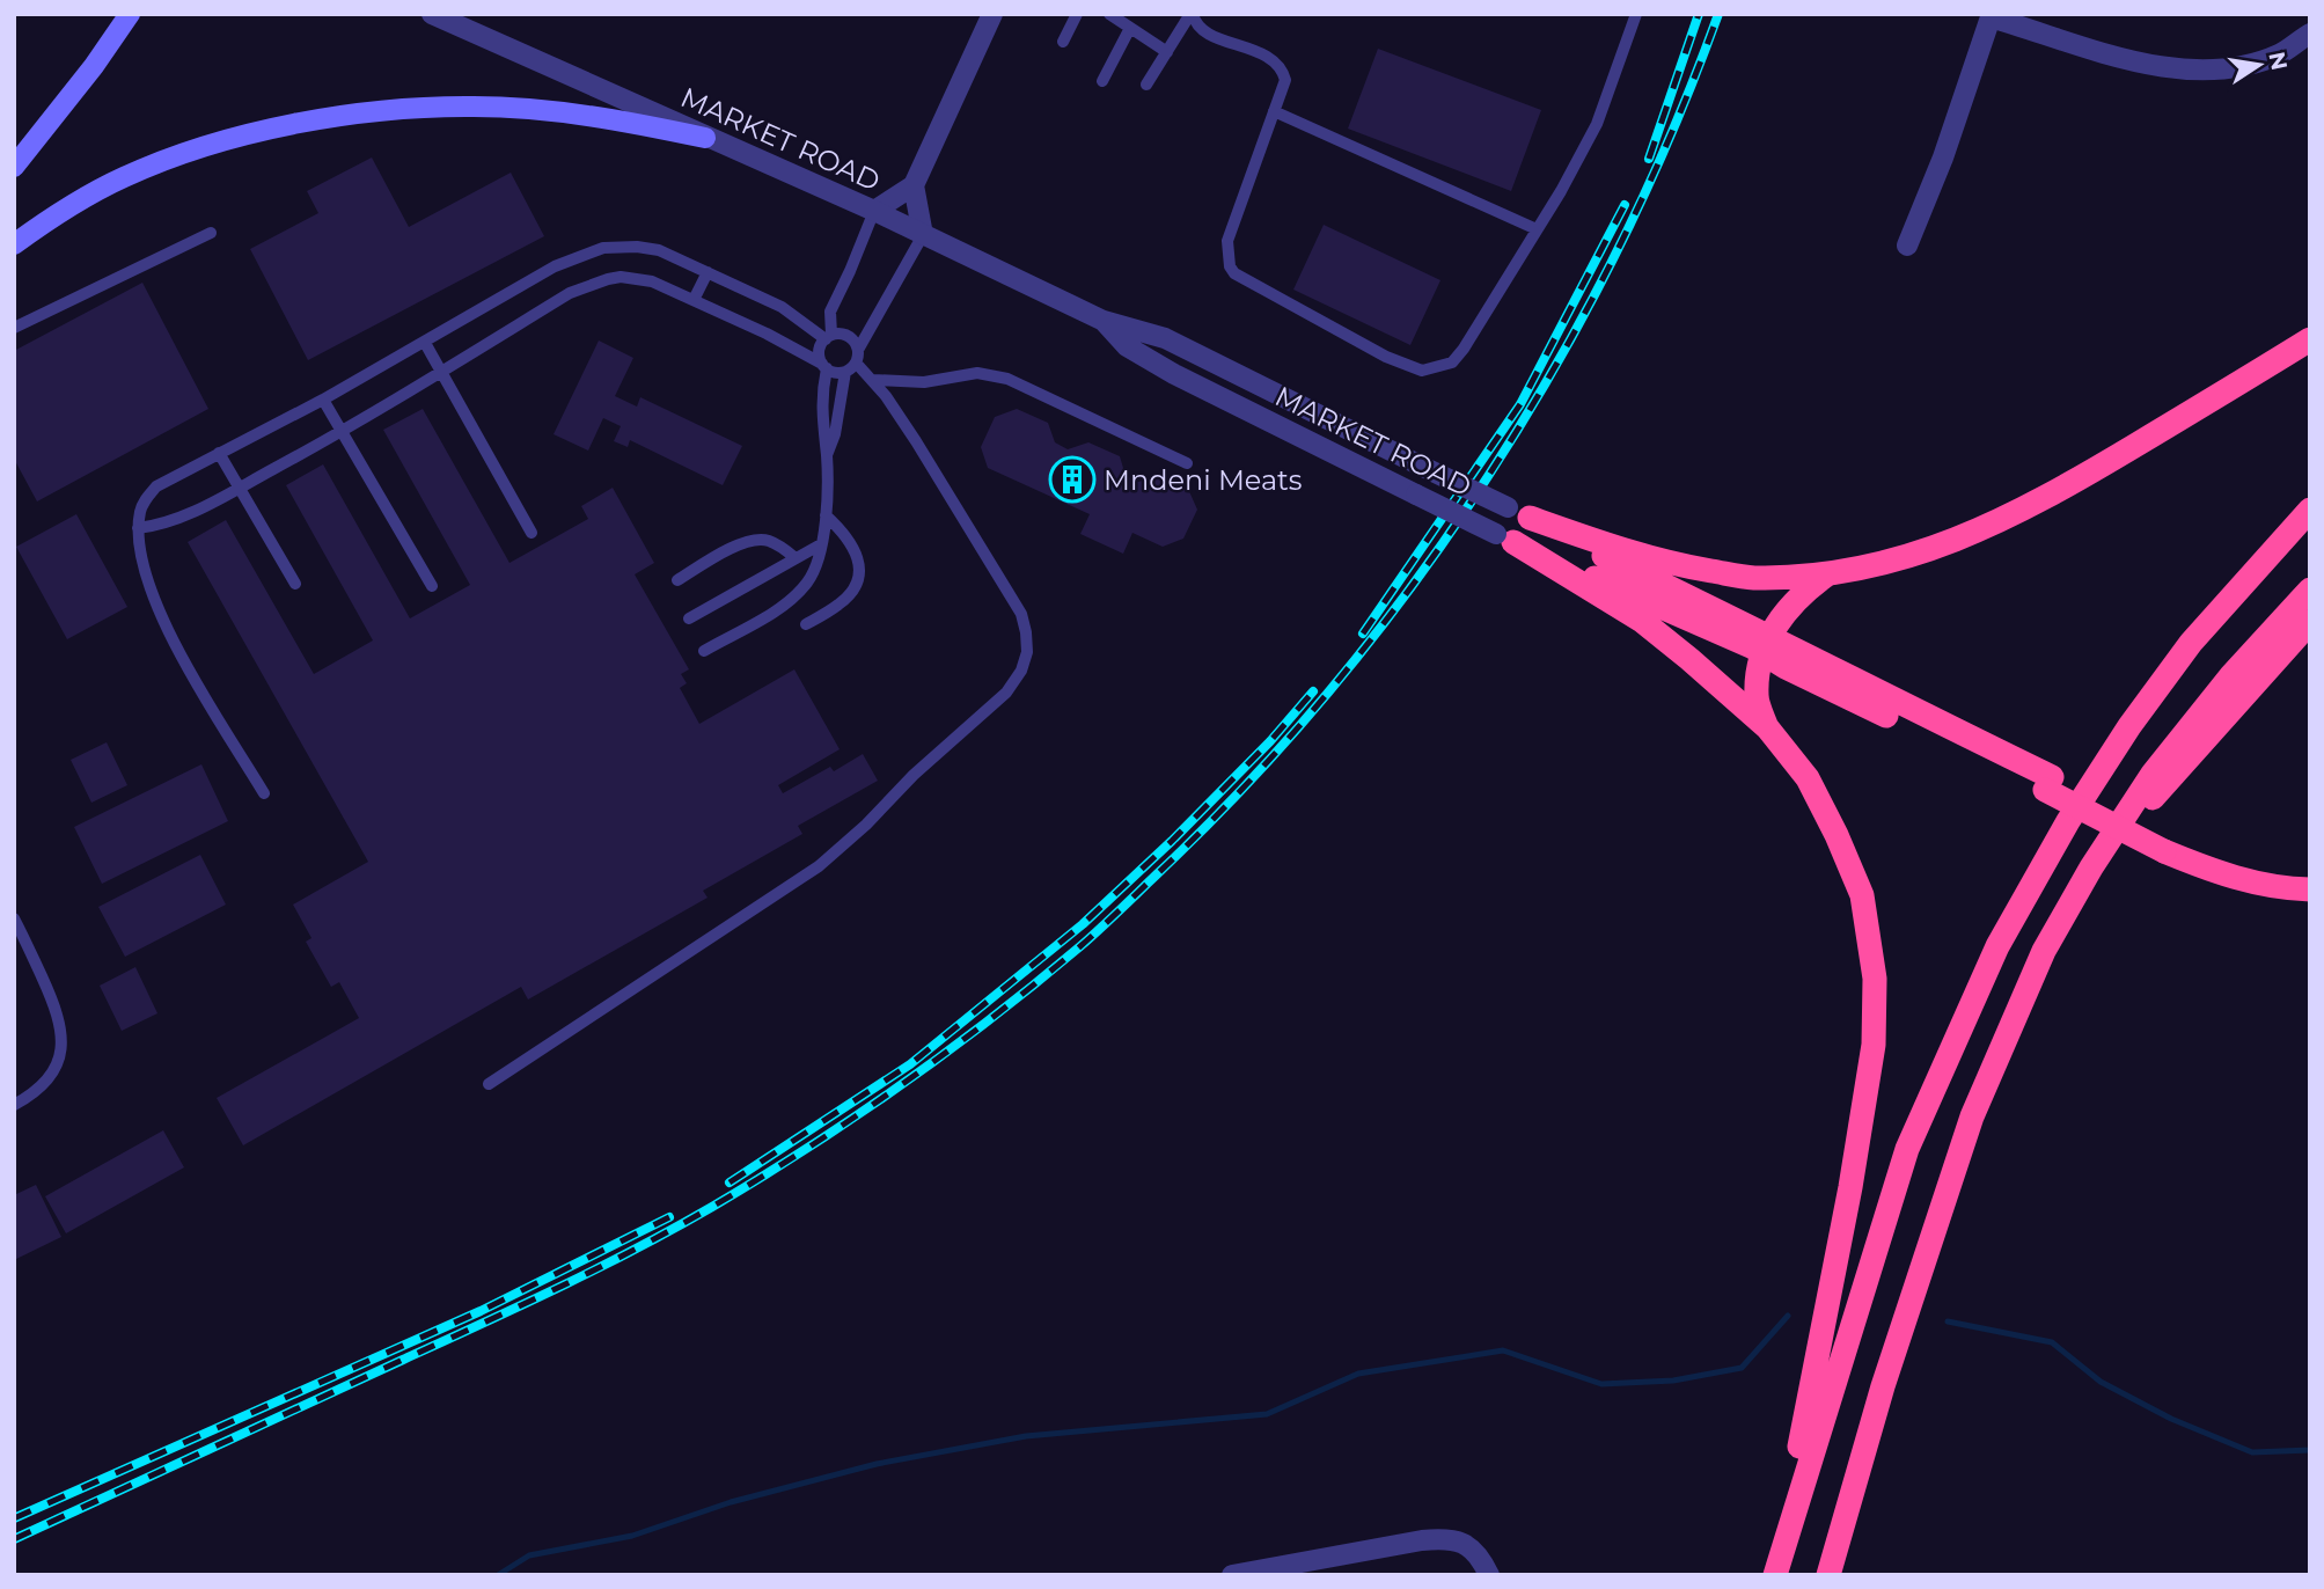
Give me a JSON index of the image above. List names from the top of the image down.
{
  "streets": {
    "street": ["MARKET ROAD"]
  },
  "places": {
    "building": ["Mndeni Meats"]
  },
  "north": "right"
}
